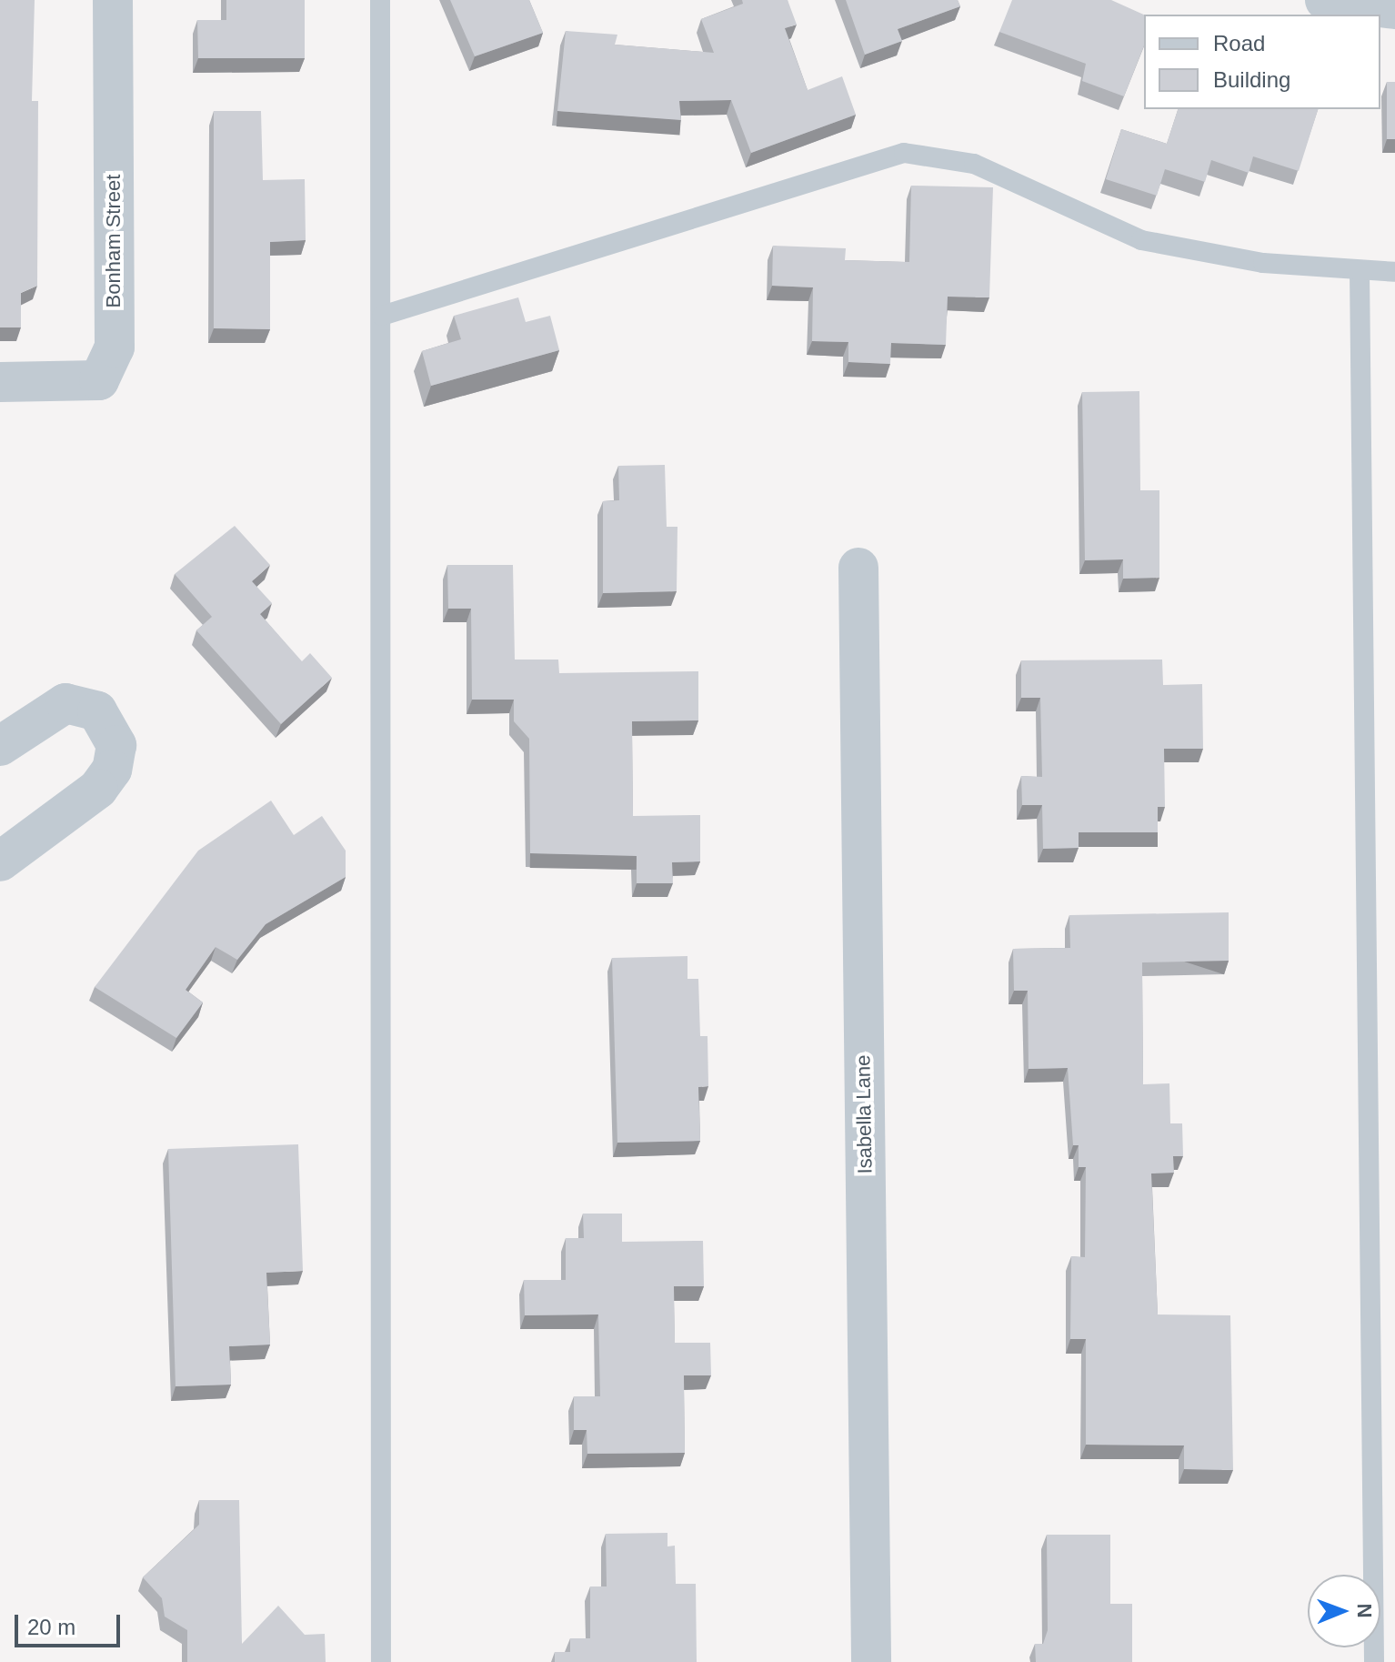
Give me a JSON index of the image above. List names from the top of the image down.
{
  "streets": {
    "street": ["Bonham Street", "Isabella Lane"]
  },
  "legend": ["Road", "Building"],
  "scale_bar": "20 m",
  "north": "right"
}
